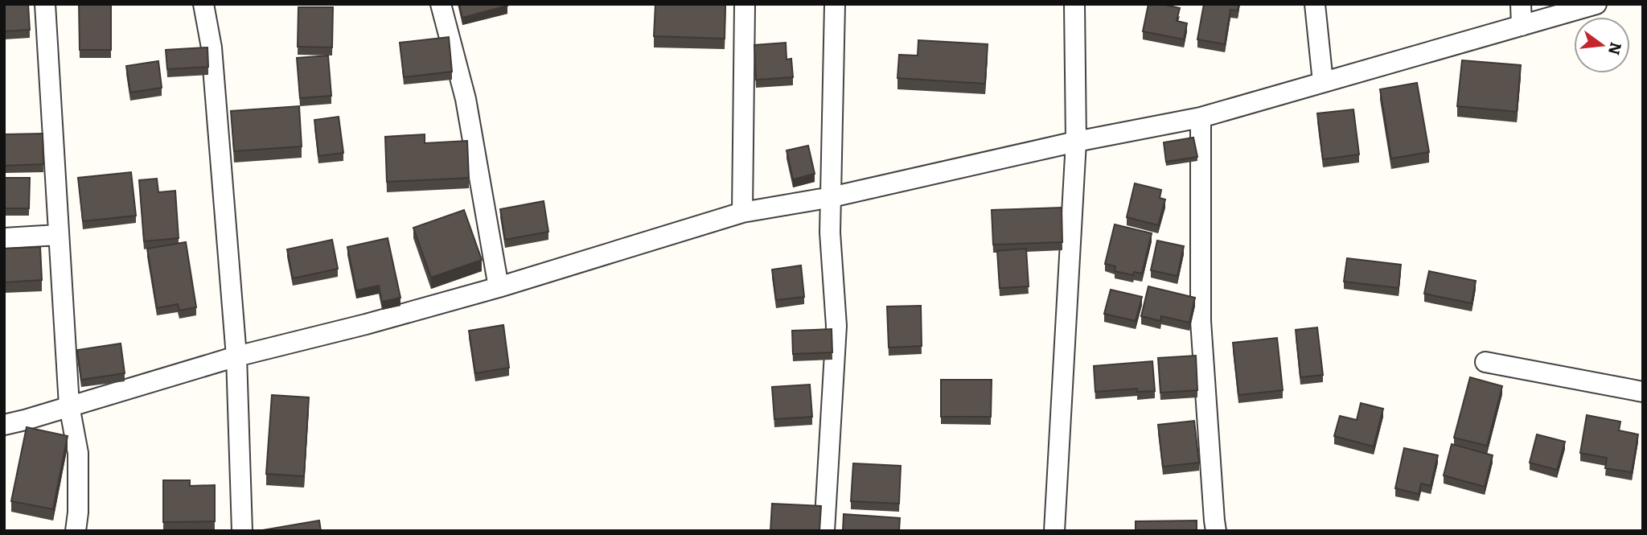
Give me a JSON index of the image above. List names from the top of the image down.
{
  "north": "right"
}
